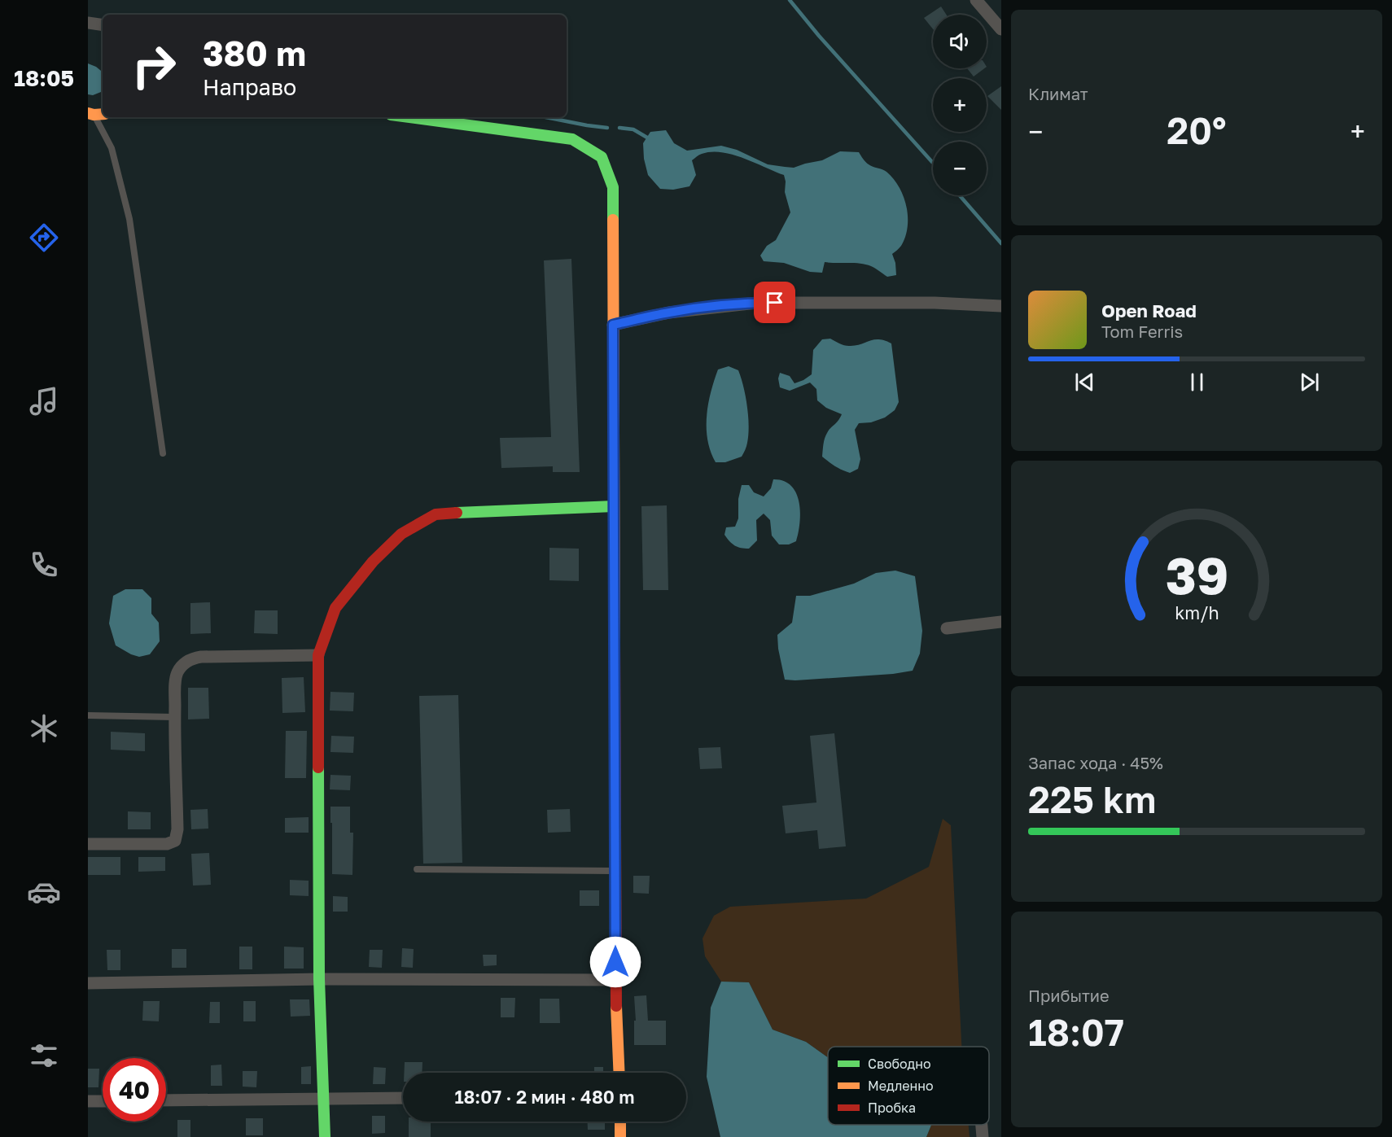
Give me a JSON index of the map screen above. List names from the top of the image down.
{
  "legend": ["Свободно", "Медленно", "Пробка"],
  "page": {
    "tabs": "18:05",
    "tile": [
      "Климат",
      ["Запас хода · 45%", "225 km"],
      ["Прибытие", "18:07"]
    ],
    "map_buttons": ["+", "−"],
    "turn": ["380 m", "Направо"],
    "heat": ["−", "20°", "+"],
    "song": ["Open Road", "Tom Ferris"],
    "limit": "40",
    "trip": "18:07 · 2 мин · 480 m",
    "gauge": ["39", "km/h"]
  }
}
